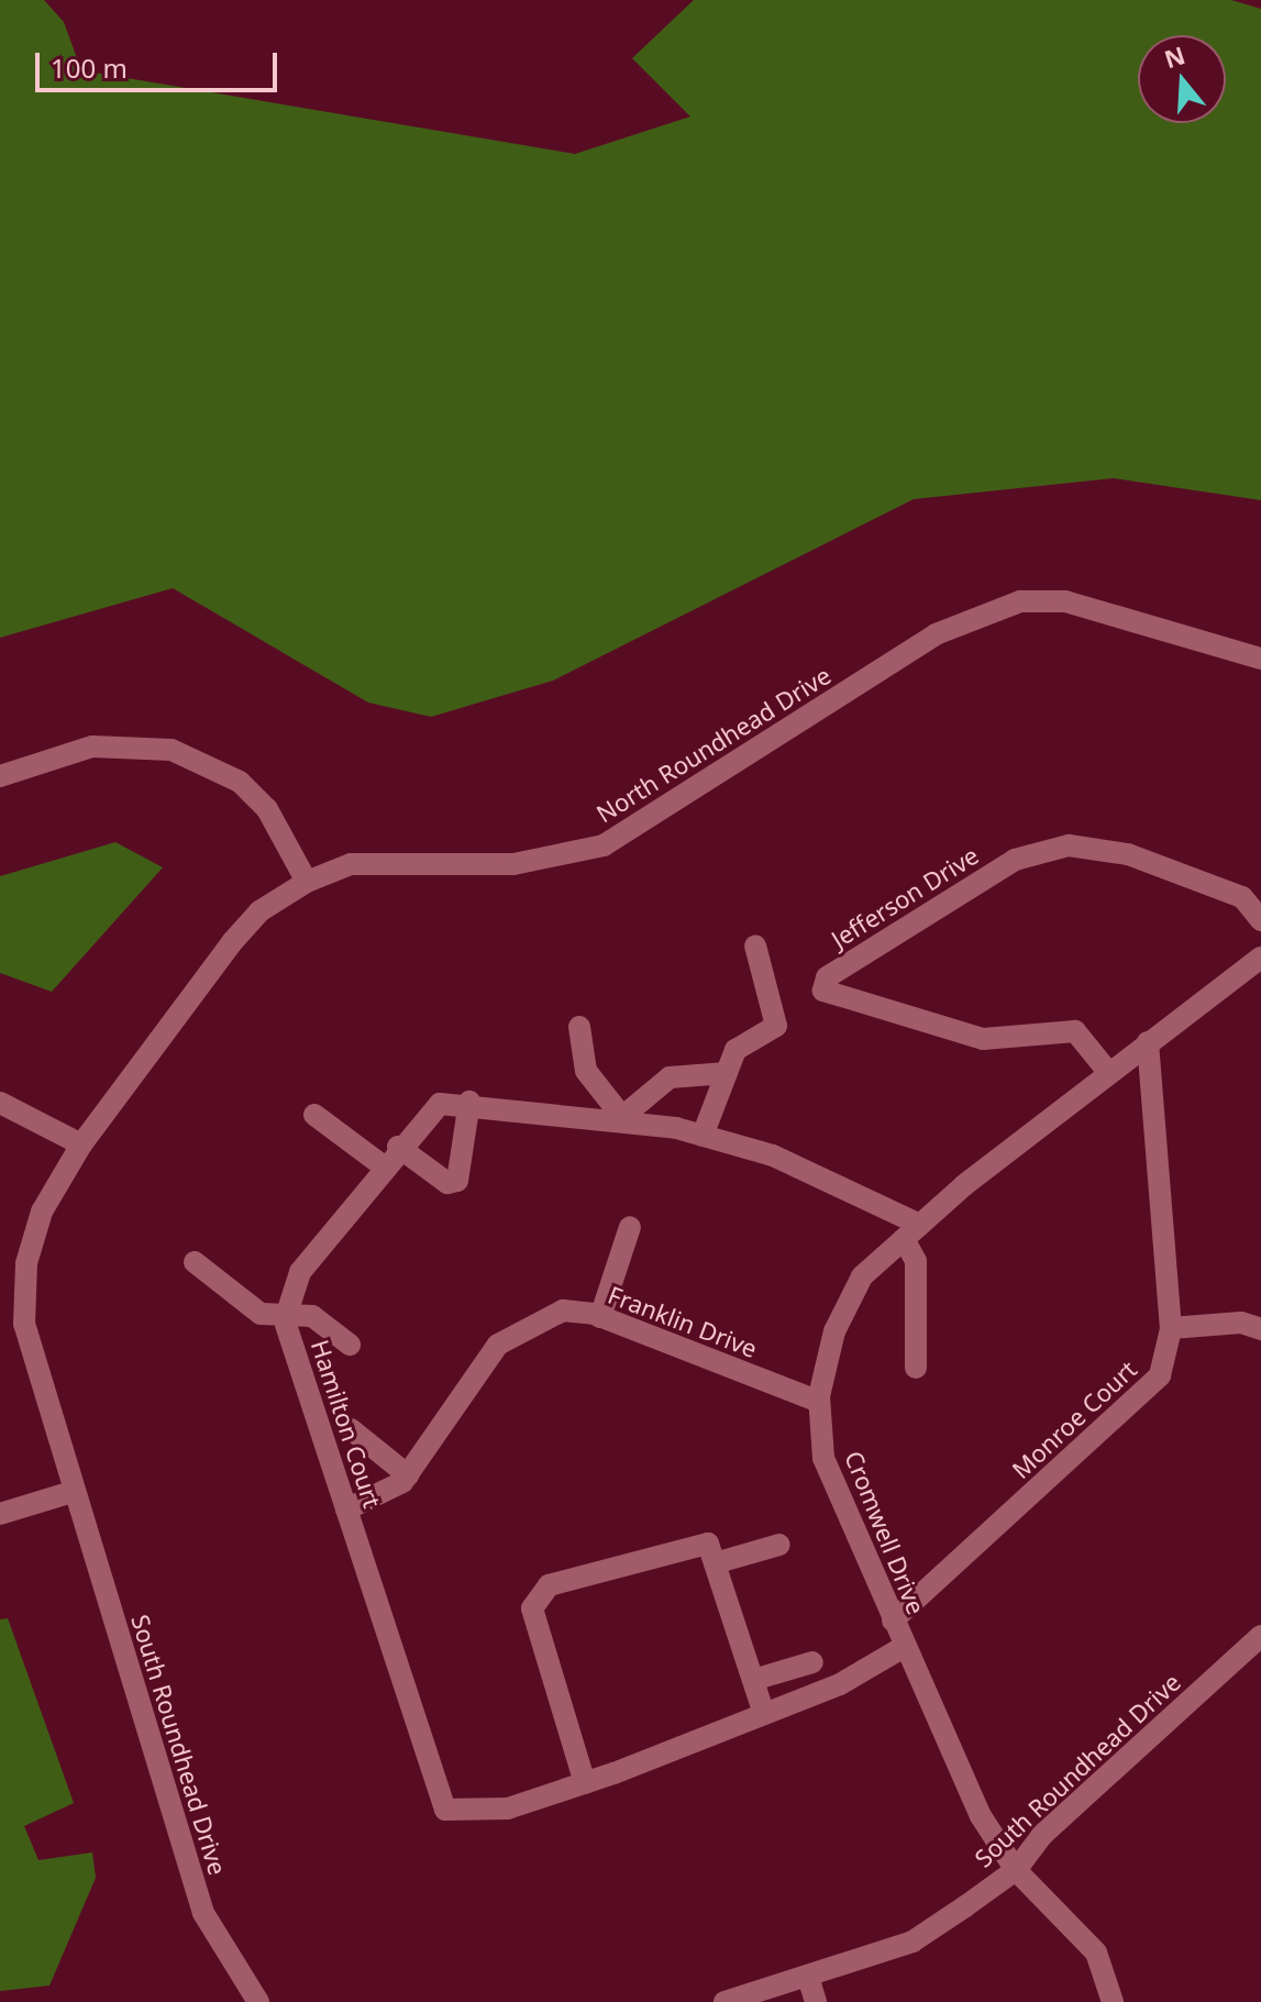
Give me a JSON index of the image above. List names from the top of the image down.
{
  "streets": {
    "street": [
      "North Roundhead Drive",
      "Jefferson Drive",
      "Franklin Drive",
      "Monroe Court",
      "Hamilton Court",
      "Cromwell Drive",
      "South Roundhead Drive"
    ]
  },
  "crossings": [
    ["North Roundhead Drive", "South Roundhead Drive"],
    ["Jefferson Drive", "Cromwell Drive"],
    ["Franklin Drive", "Hamilton Court"],
    ["Franklin Drive", "Cromwell Drive"],
    ["Monroe Court", "Cromwell Drive"],
    ["Hamilton Court", "Cromwell Drive"],
    ["Cromwell Drive", "South Roundhead Drive"]
  ],
  "scale_bar": "100 m",
  "north": "top"
}
